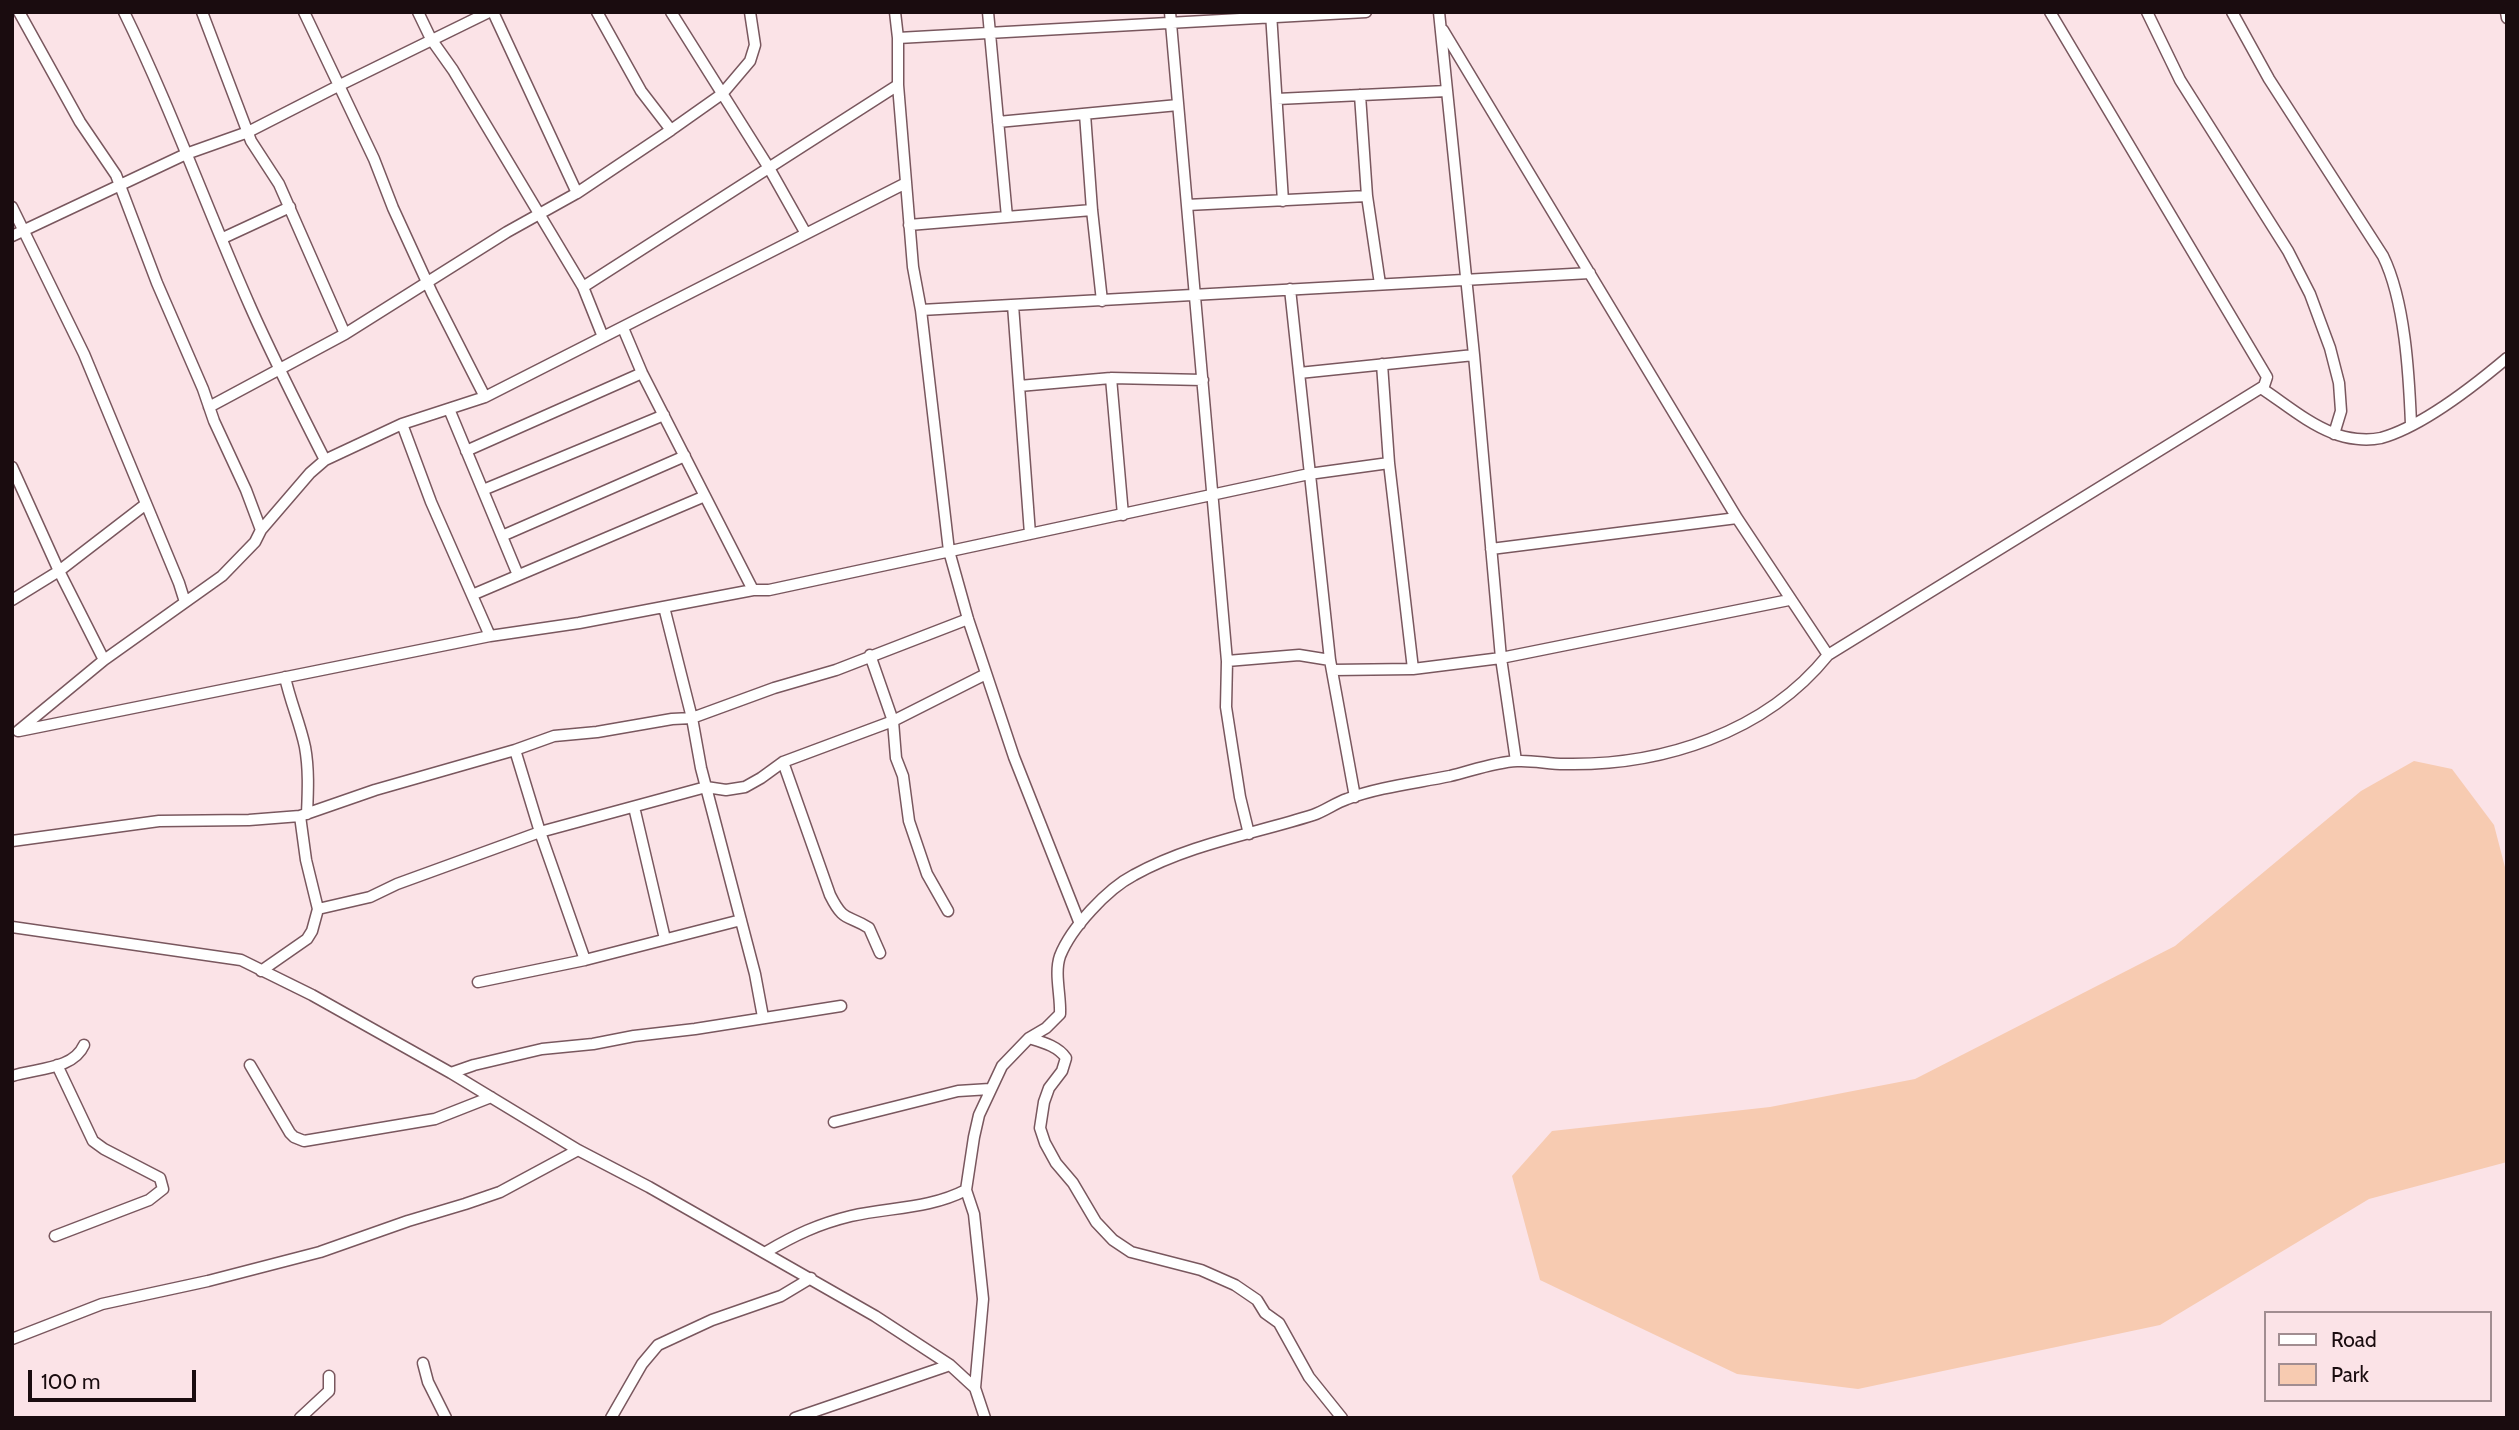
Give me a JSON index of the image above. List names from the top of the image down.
{
  "legend": ["Road", "Park"],
  "scale_bar": "100 m"
}
